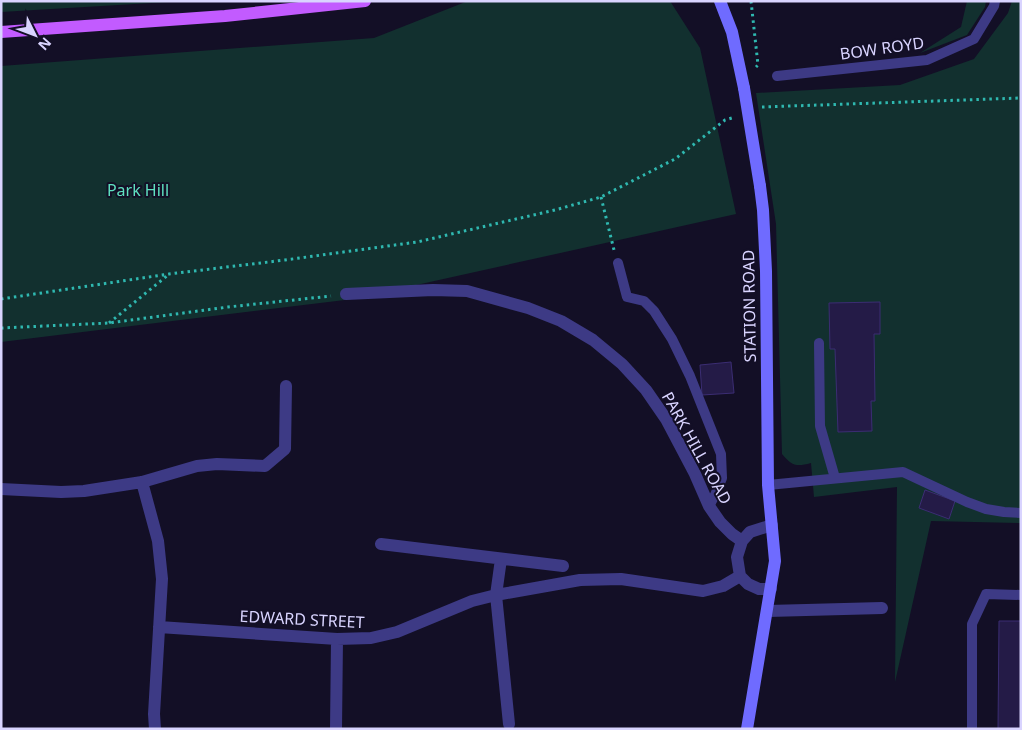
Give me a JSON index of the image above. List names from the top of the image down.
{
  "streets": {
    "main road": ["STATION ROAD"],
    "street": ["PARK HILL ROAD", "EDWARD STREET"],
    "lane": ["BOW ROYD"]
  },
  "parks": ["Park Hill"],
  "north": "bottom right"
}
